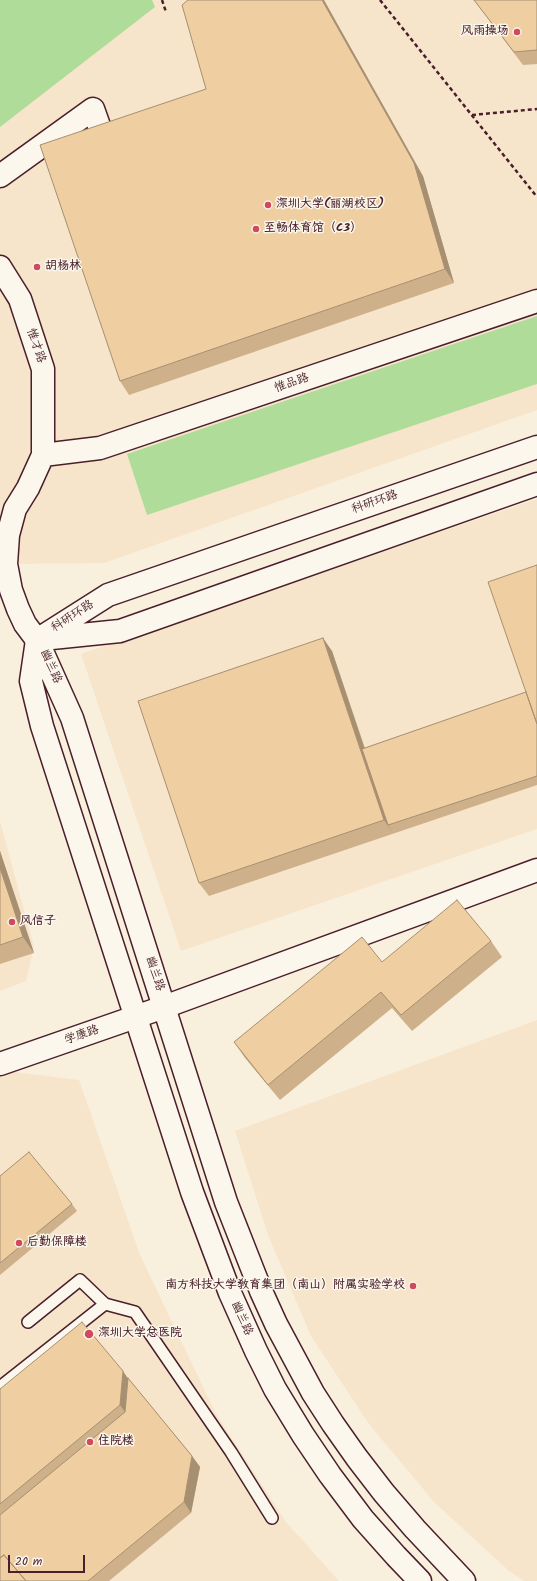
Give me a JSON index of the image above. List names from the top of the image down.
{
  "streets": {
    "street": [
      "惟才路",
      "惟品路",
      "科研环路",
      "幽兰路",
      "学康路"
    ]
  },
  "crossings": [
    ["惟才路", "惟品路"],
    ["科研环路", "幽兰路"],
    ["幽兰路", "学康路"]
  ],
  "places": [
    "风雨操场",
    "深圳大学(丽湖校区)",
    "至畅体育馆（C3）",
    "胡杨林",
    "风信子",
    "后勤保障楼",
    "南方科技大学教育集团（南山）附属实验学校",
    "深圳大学总医院",
    "住院楼"
  ],
  "scale_bar": "20 m"
}
